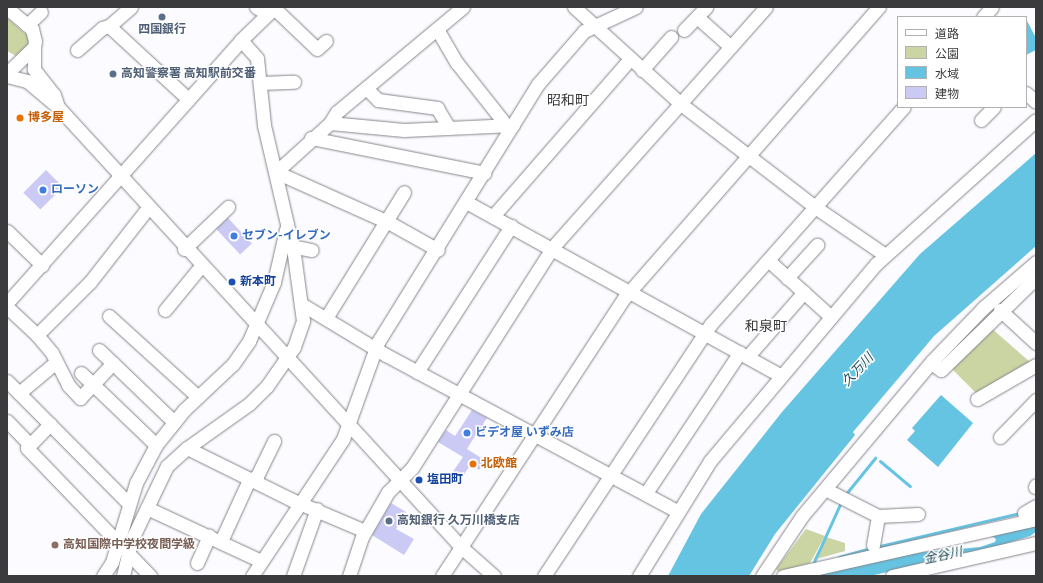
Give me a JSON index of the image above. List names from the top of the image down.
{
  "districts": ["昭和町", "和泉町"],
  "water": ["久万川", "金谷川"],
  "places": [
    "四国銀行",
    "高知警察署 高知駅前交番",
    "博多屋",
    "ローソン",
    "セブン-イレブン",
    "新本町",
    "ビデオ屋 いずみ店",
    "北欧館",
    "塩田町",
    "高知銀行 久万川橋支店",
    "高知国際中学校夜間学級"
  ],
  "legend": [
    "道路",
    "公園",
    "水域",
    "建物"
  ]
}
